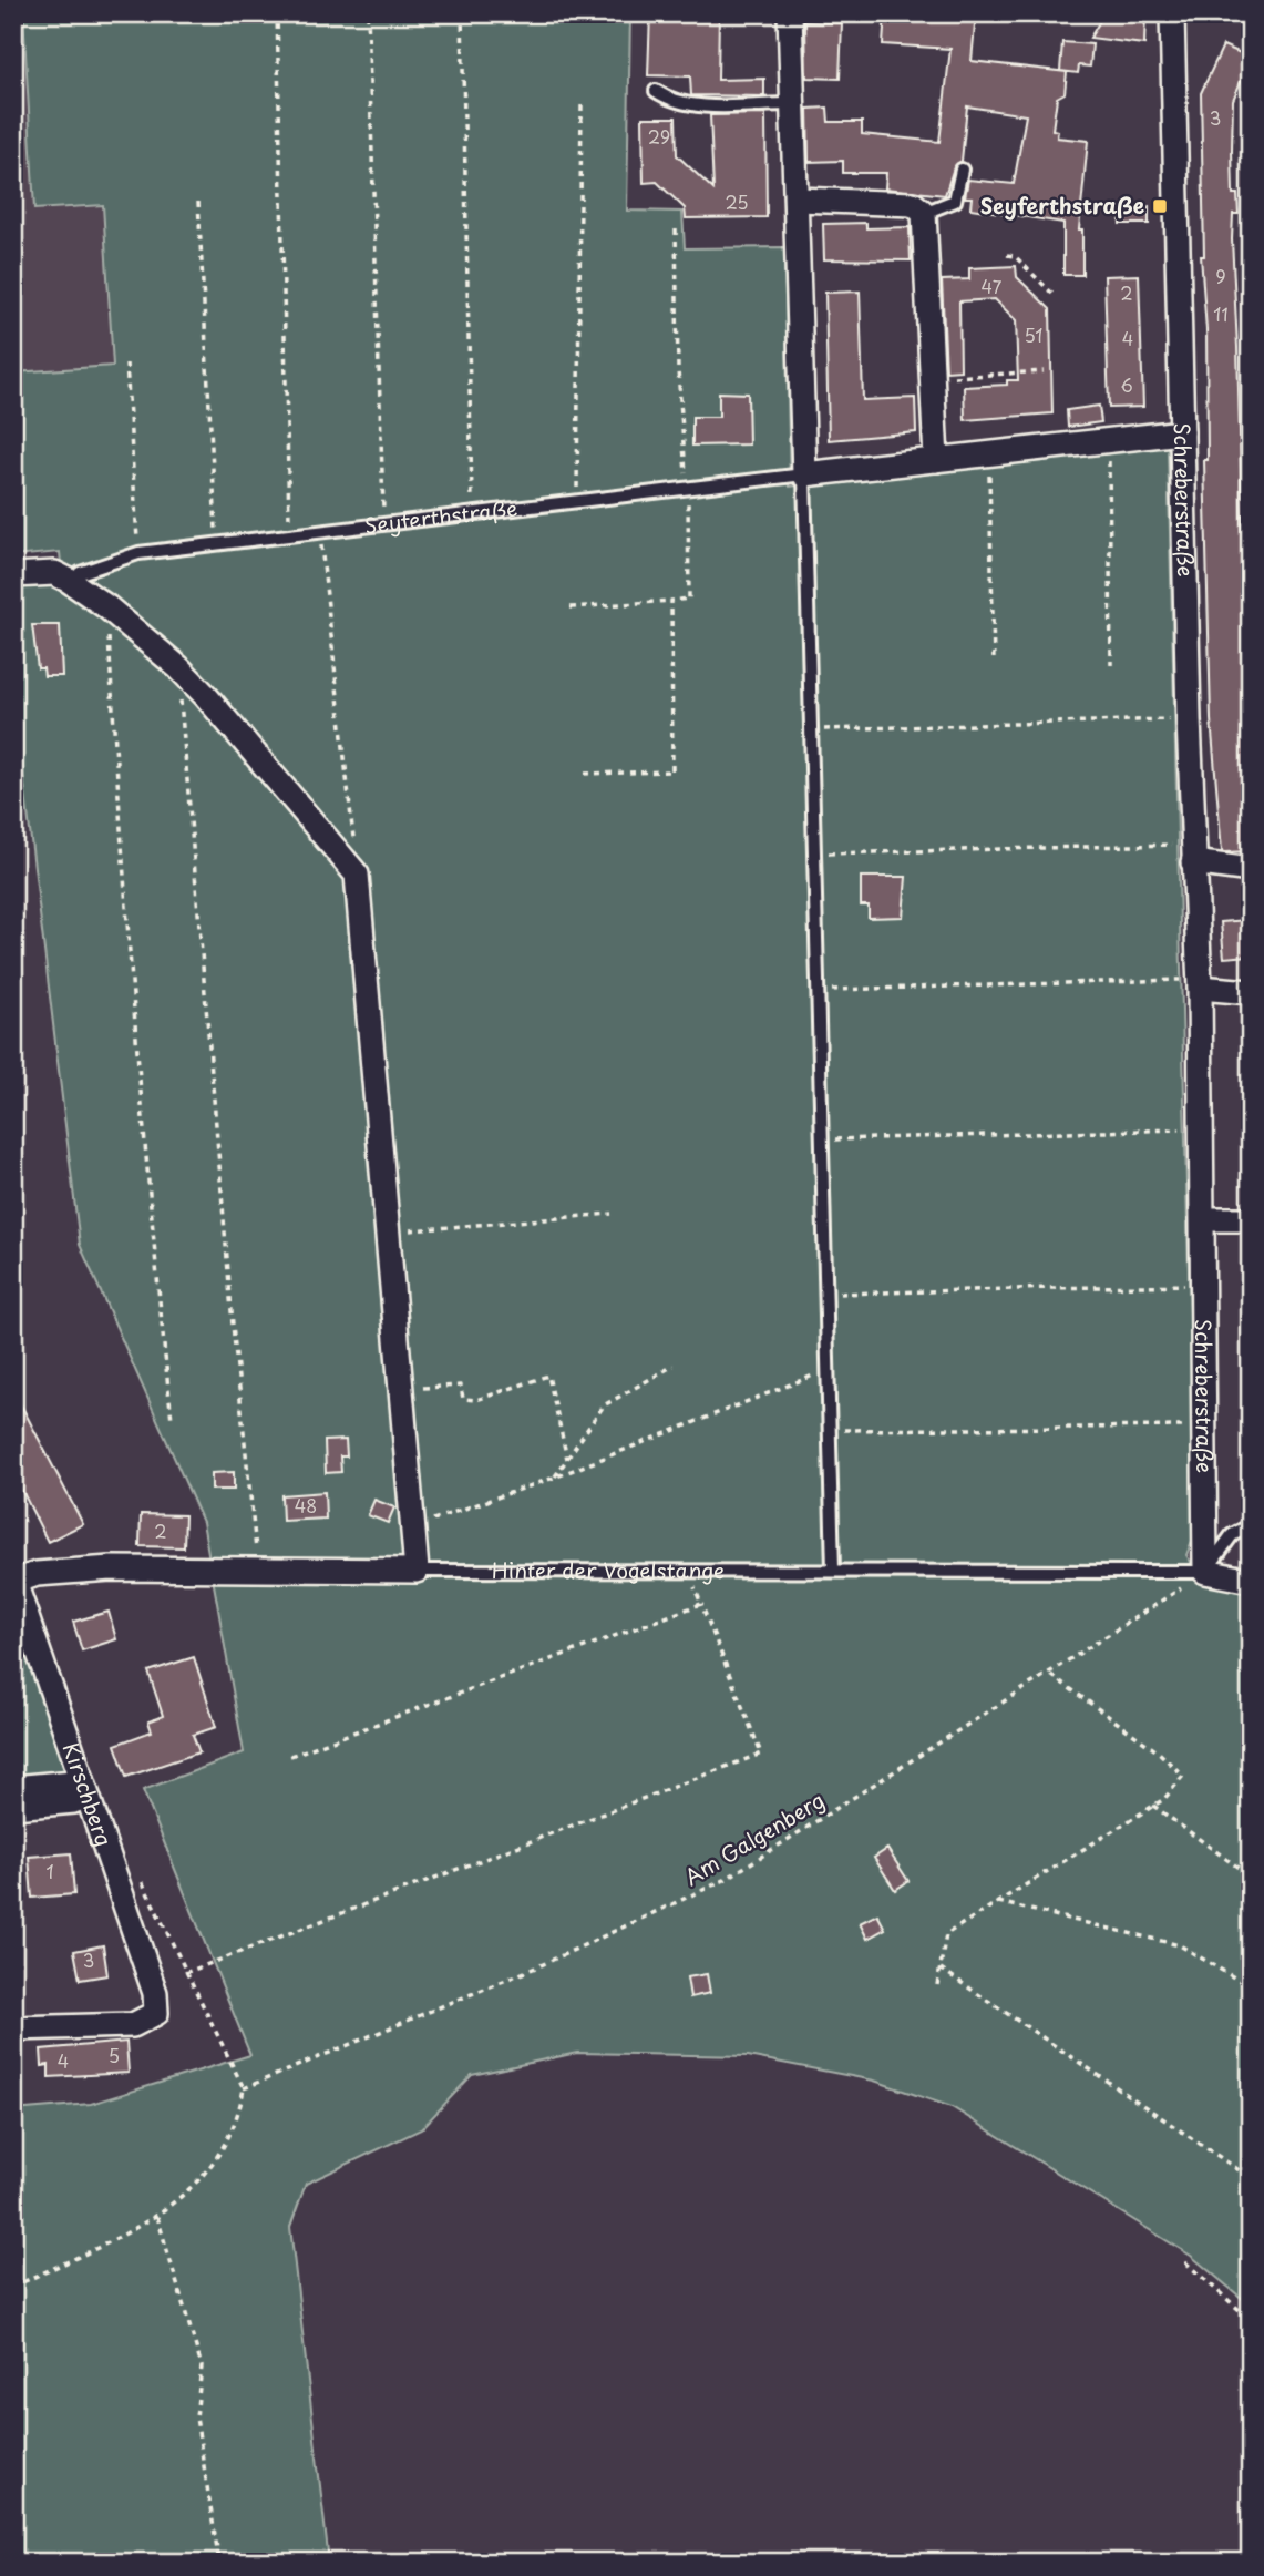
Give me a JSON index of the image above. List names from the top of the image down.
{
  "streets": {
    "street": [
      "Schreberstraße",
      "Seyferthstraße",
      "Hinter der Vogelstange",
      "Kirschberg"
    ],
    "path": ["Am Galgenberg"]
  },
  "crossings": [
    ["Schreberstraße", "Seyferthstraße"],
    ["Schreberstraße", "Hinter der Vogelstange"],
    ["Schreberstraße", "Am Galgenberg"],
    ["Hinter der Vogelstange", "Kirschberg"],
    ["Hinter der Vogelstange", "Am Galgenberg"]
  ],
  "places": {
    "transit": ["Seyferthstraße"]
  },
  "house_numbers": [
    "3",
    "29",
    "25",
    "9",
    "47",
    "2",
    "11",
    "51",
    "4",
    "6",
    "48",
    "2",
    "1",
    "3",
    "5",
    "4"
  ]
}
